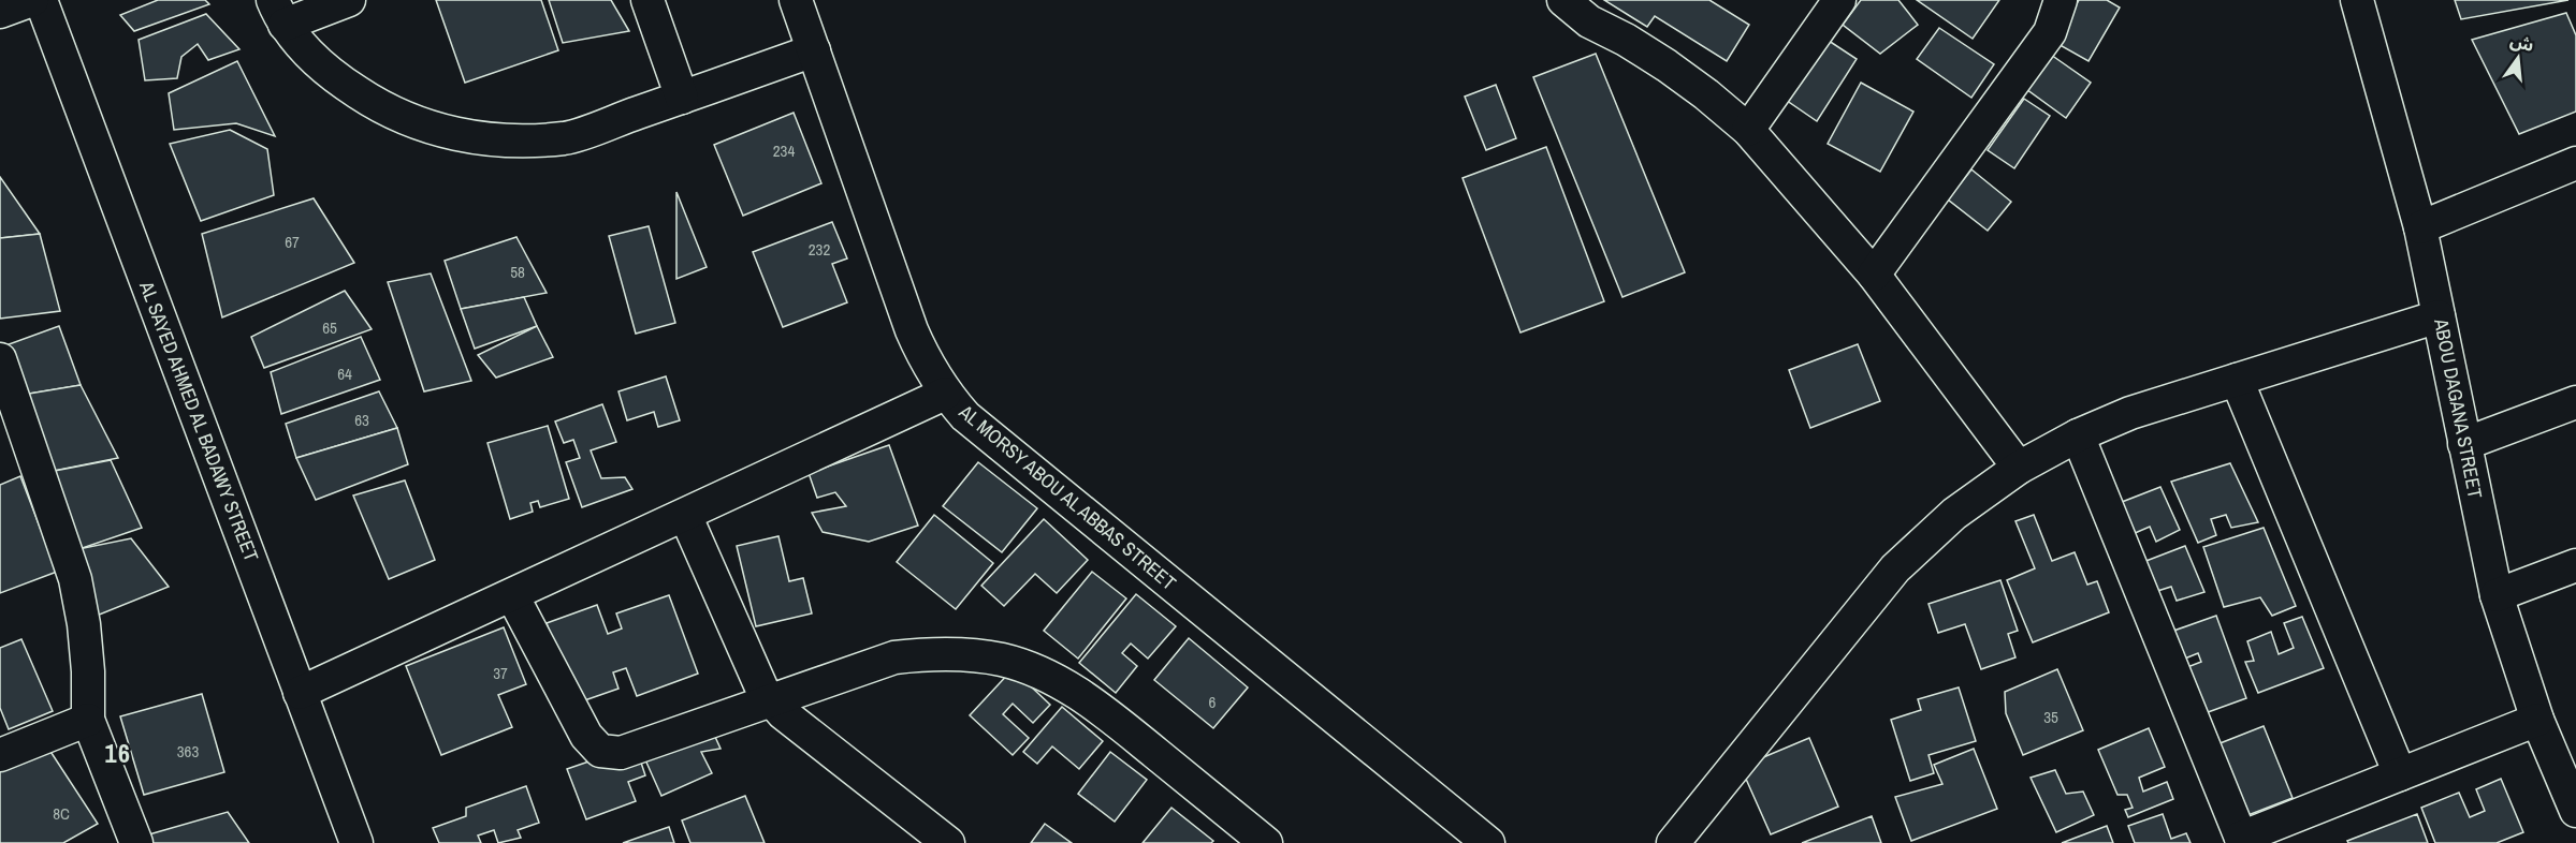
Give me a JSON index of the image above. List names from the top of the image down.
{
  "streets": {
    "street": ["ABOU DAGANA STREET", "AL SAYED AHMED AL BADAWY STREET", "AL MORSY ABOU AL ABBAS STREET"]
  },
  "districts": ["16"],
  "house_numbers": [
    "234",
    "67",
    "232",
    "58",
    "65",
    "64",
    "63",
    "37",
    "6",
    "35",
    "363",
    "8C"
  ],
  "north": "top"
}
